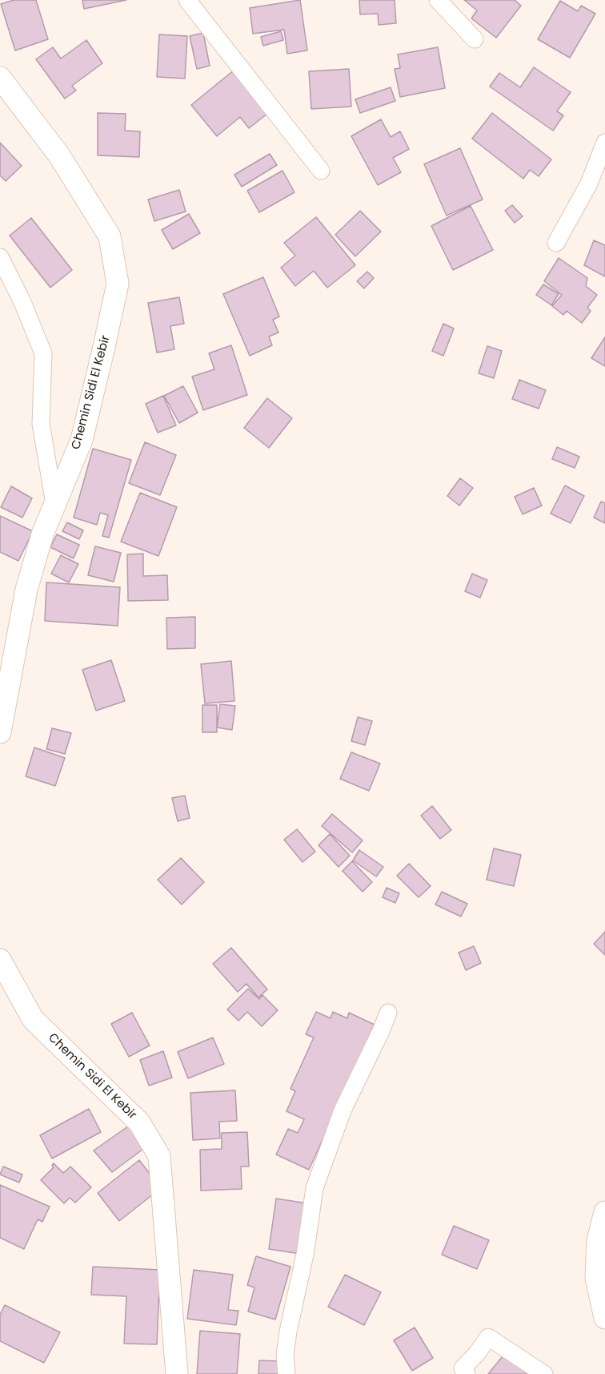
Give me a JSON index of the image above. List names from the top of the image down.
{
  "streets": {
    "street": ["Chemin Sidi El Kebir"]
  }
}
